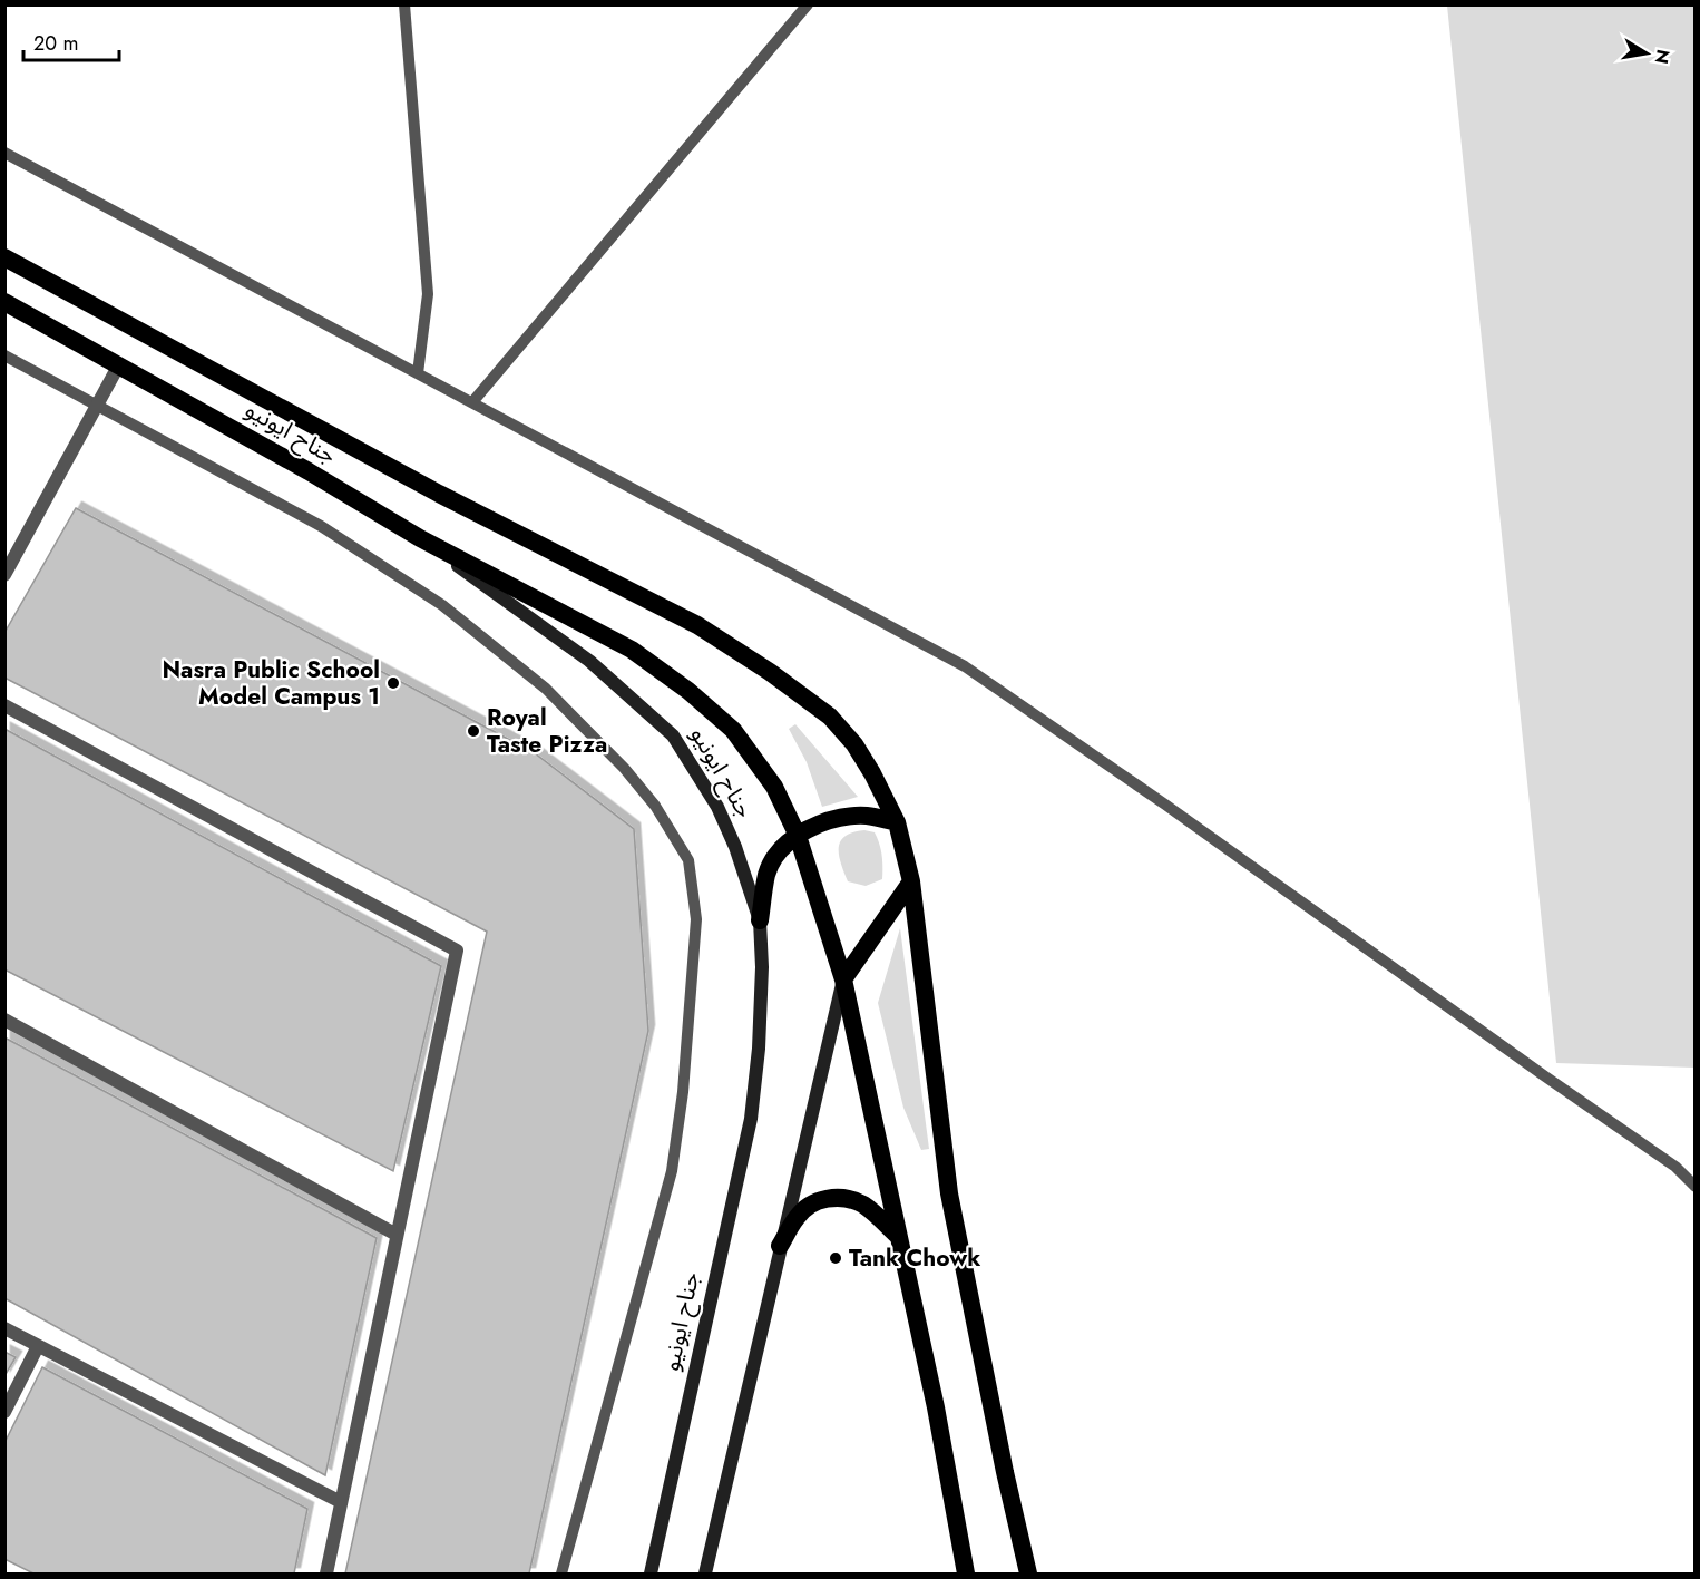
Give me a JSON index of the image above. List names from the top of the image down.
{
  "streets": {
    "highway": ["جناح ایونیو"]
  },
  "places": ["Nasra Public School Model Campus 1", "Royal Taste Pizza", "Tank Chowk"],
  "scale_bar": "20 m",
  "north": "right"
}
